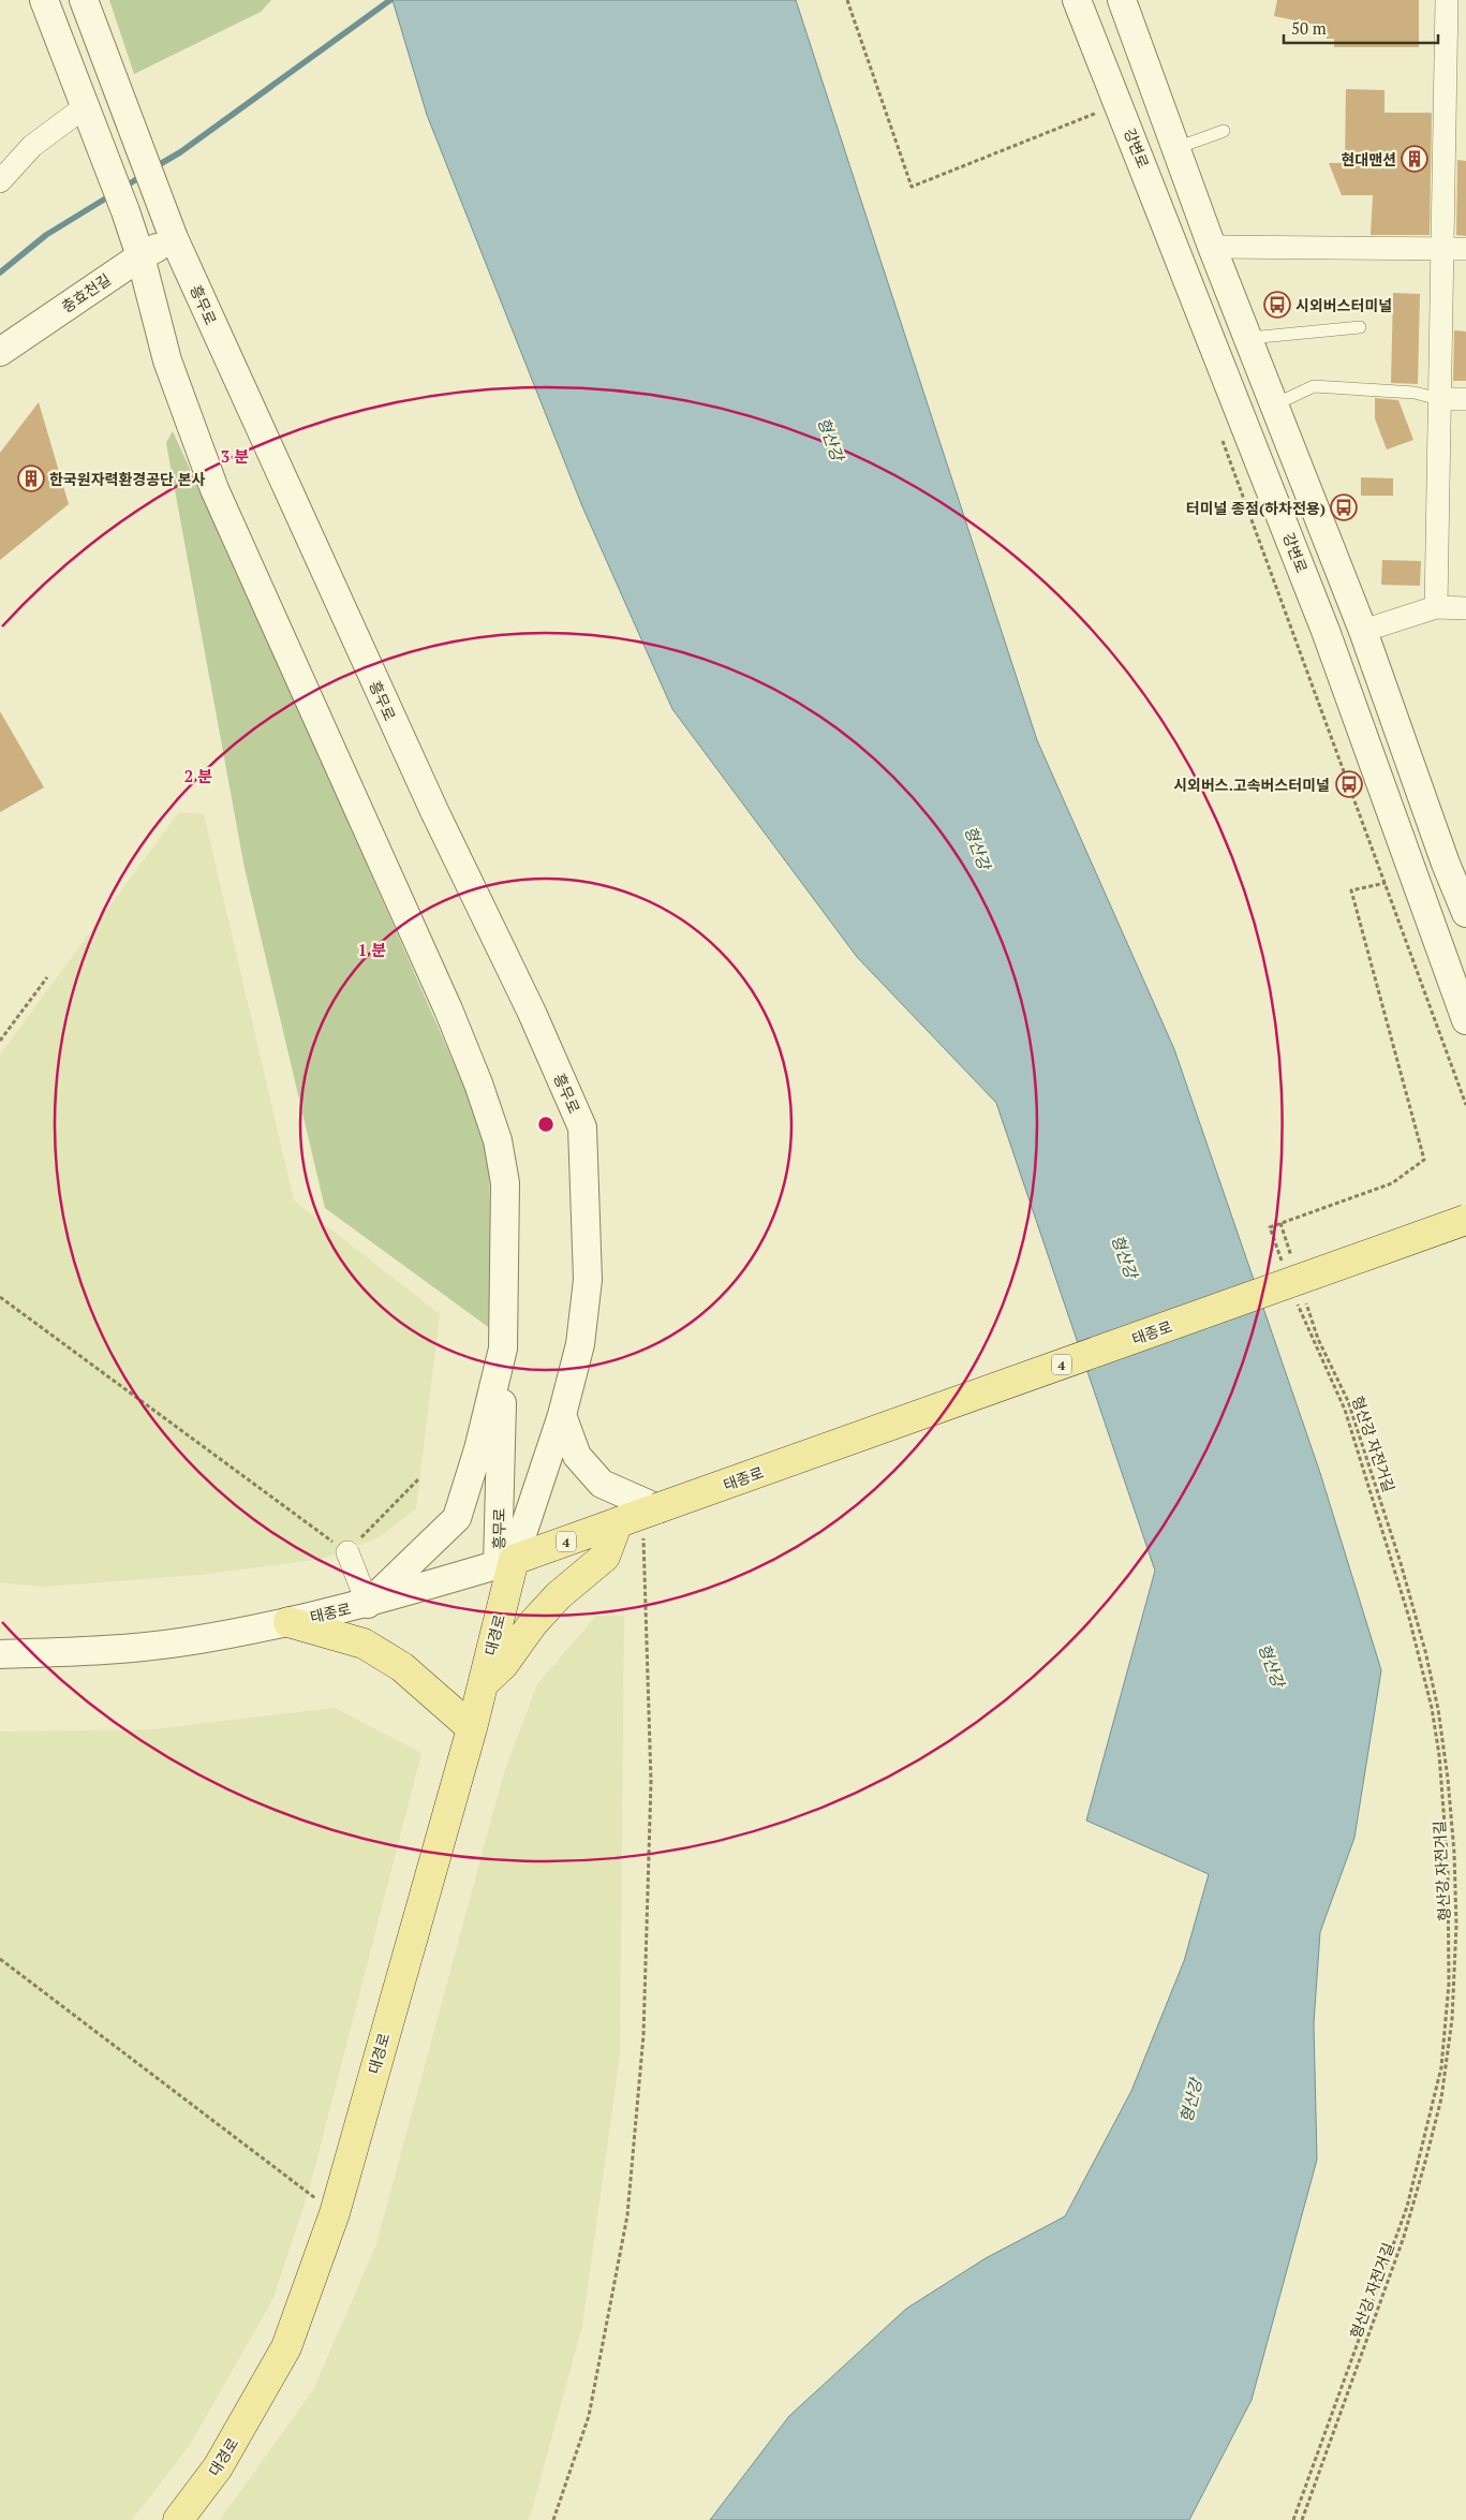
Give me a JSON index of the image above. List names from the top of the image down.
{
  "streets": {
    "main road": ["태종로", "4", "대경로"],
    "street": ["강변로", "충효천길", "흥무로"],
    "path": ["형산강 자전거길"]
  },
  "crossings": [
    ["충효천길", "흥무로"],
    ["흥무로", "태종로"],
    ["흥무로", "대경로"],
    ["태종로", "대경로"]
  ],
  "water": ["형산강"],
  "places": {
    "building": ["현대맨션", "한국원자력환경공단 본사"],
    "bus stop": ["시외버스터미널", "터미널 종점(하차전용)", "시외버스.고속버스터미널"]
  },
  "scale_bar": "50 m",
  "rings": ["3 분", "2 분", "1 분"]
}
